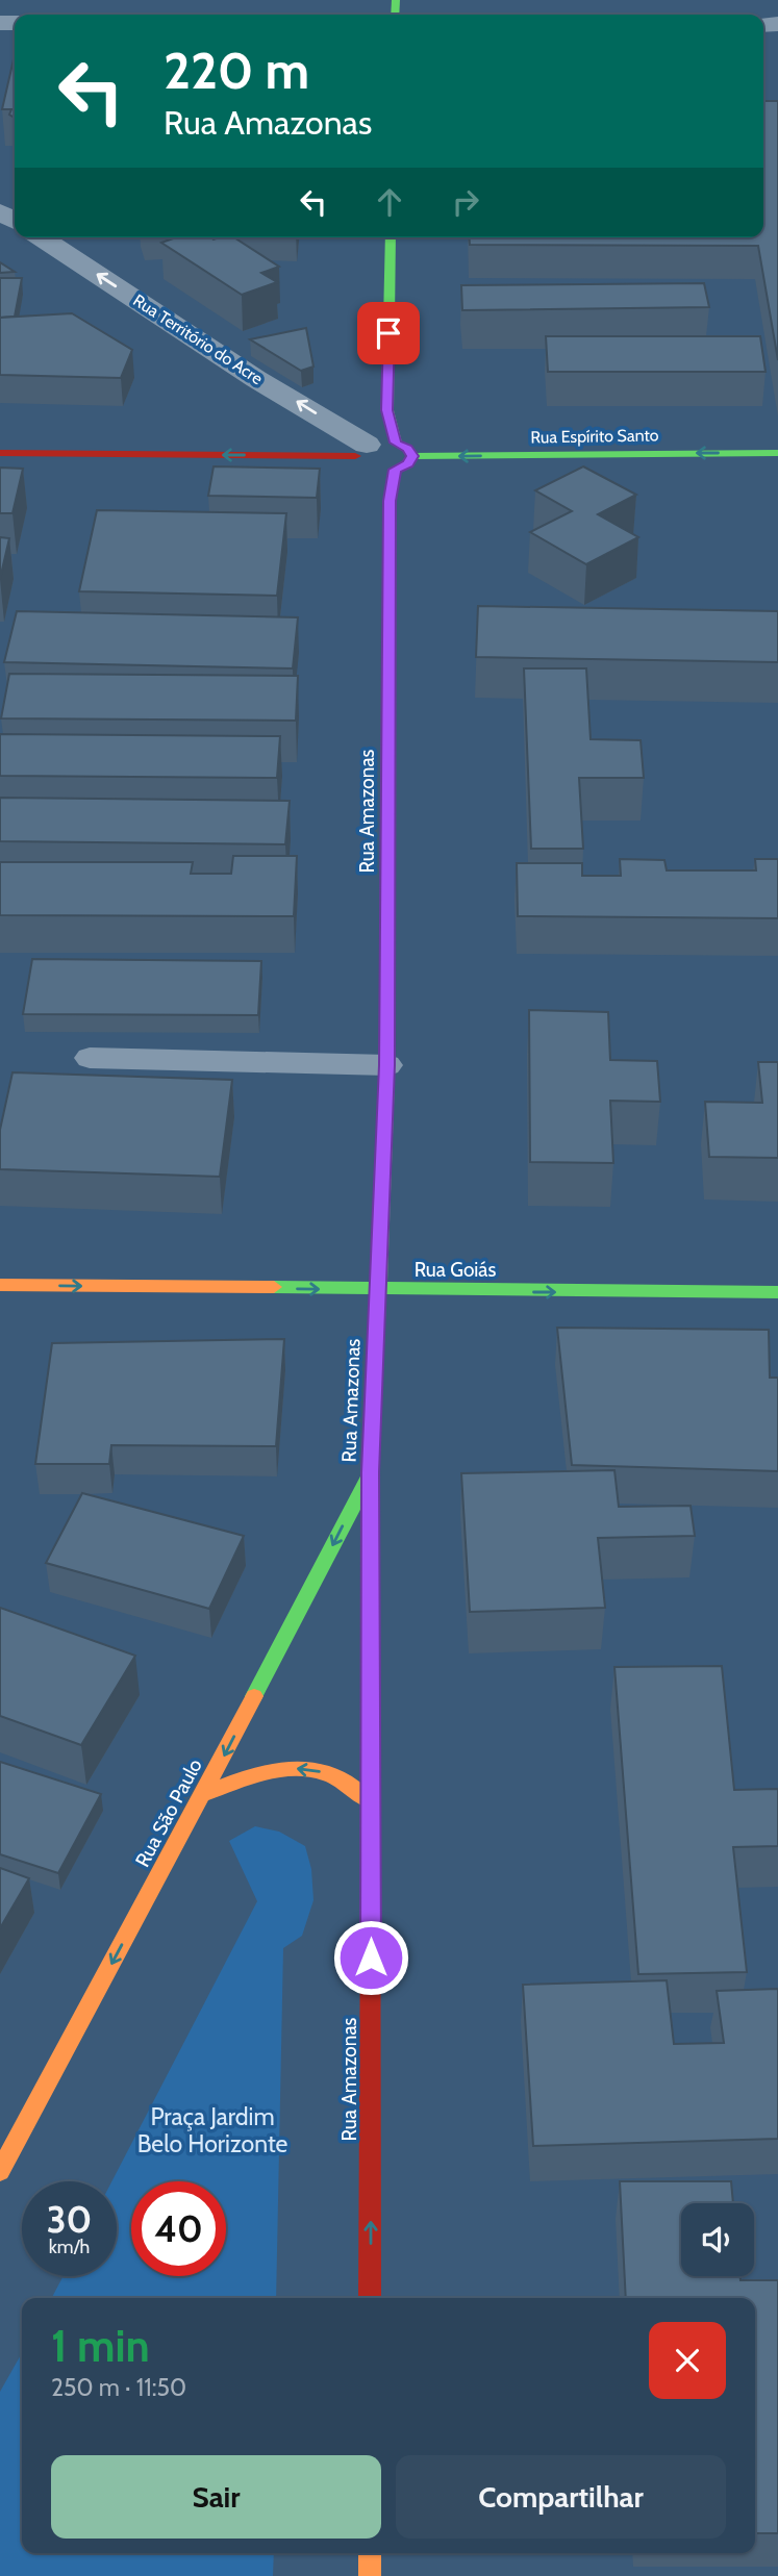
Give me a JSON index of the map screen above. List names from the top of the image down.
{
  "streets": {
    "street": [
      "Rua Território do Acre",
      "Rua Espírito Santo",
      "Rua Amazonas",
      "Rua Goiás",
      "Rua São Paulo"
    ]
  },
  "crossings": [
    ["Rua Território do Acre", "Rua Amazonas"],
    ["Rua Amazonas", "Rua Goiás"],
    ["Rua Amazonas", "Rua São Paulo"]
  ],
  "one_way": [
    "Rua Território do Acre",
    "Rua Espírito Santo",
    "Rua Goiás",
    "Rua São Paulo"
  ],
  "parks": ["Praça Jardim Belo Horizonte"],
  "page": {
    "turn": ["220 m", "Rua Amazonas"],
    "speed": "30 km/h",
    "limit": "40",
    "heading": ["1 min", "250 m · 11:50"],
    "buttons": ["Sair", "Compartilhar"]
  }
}
